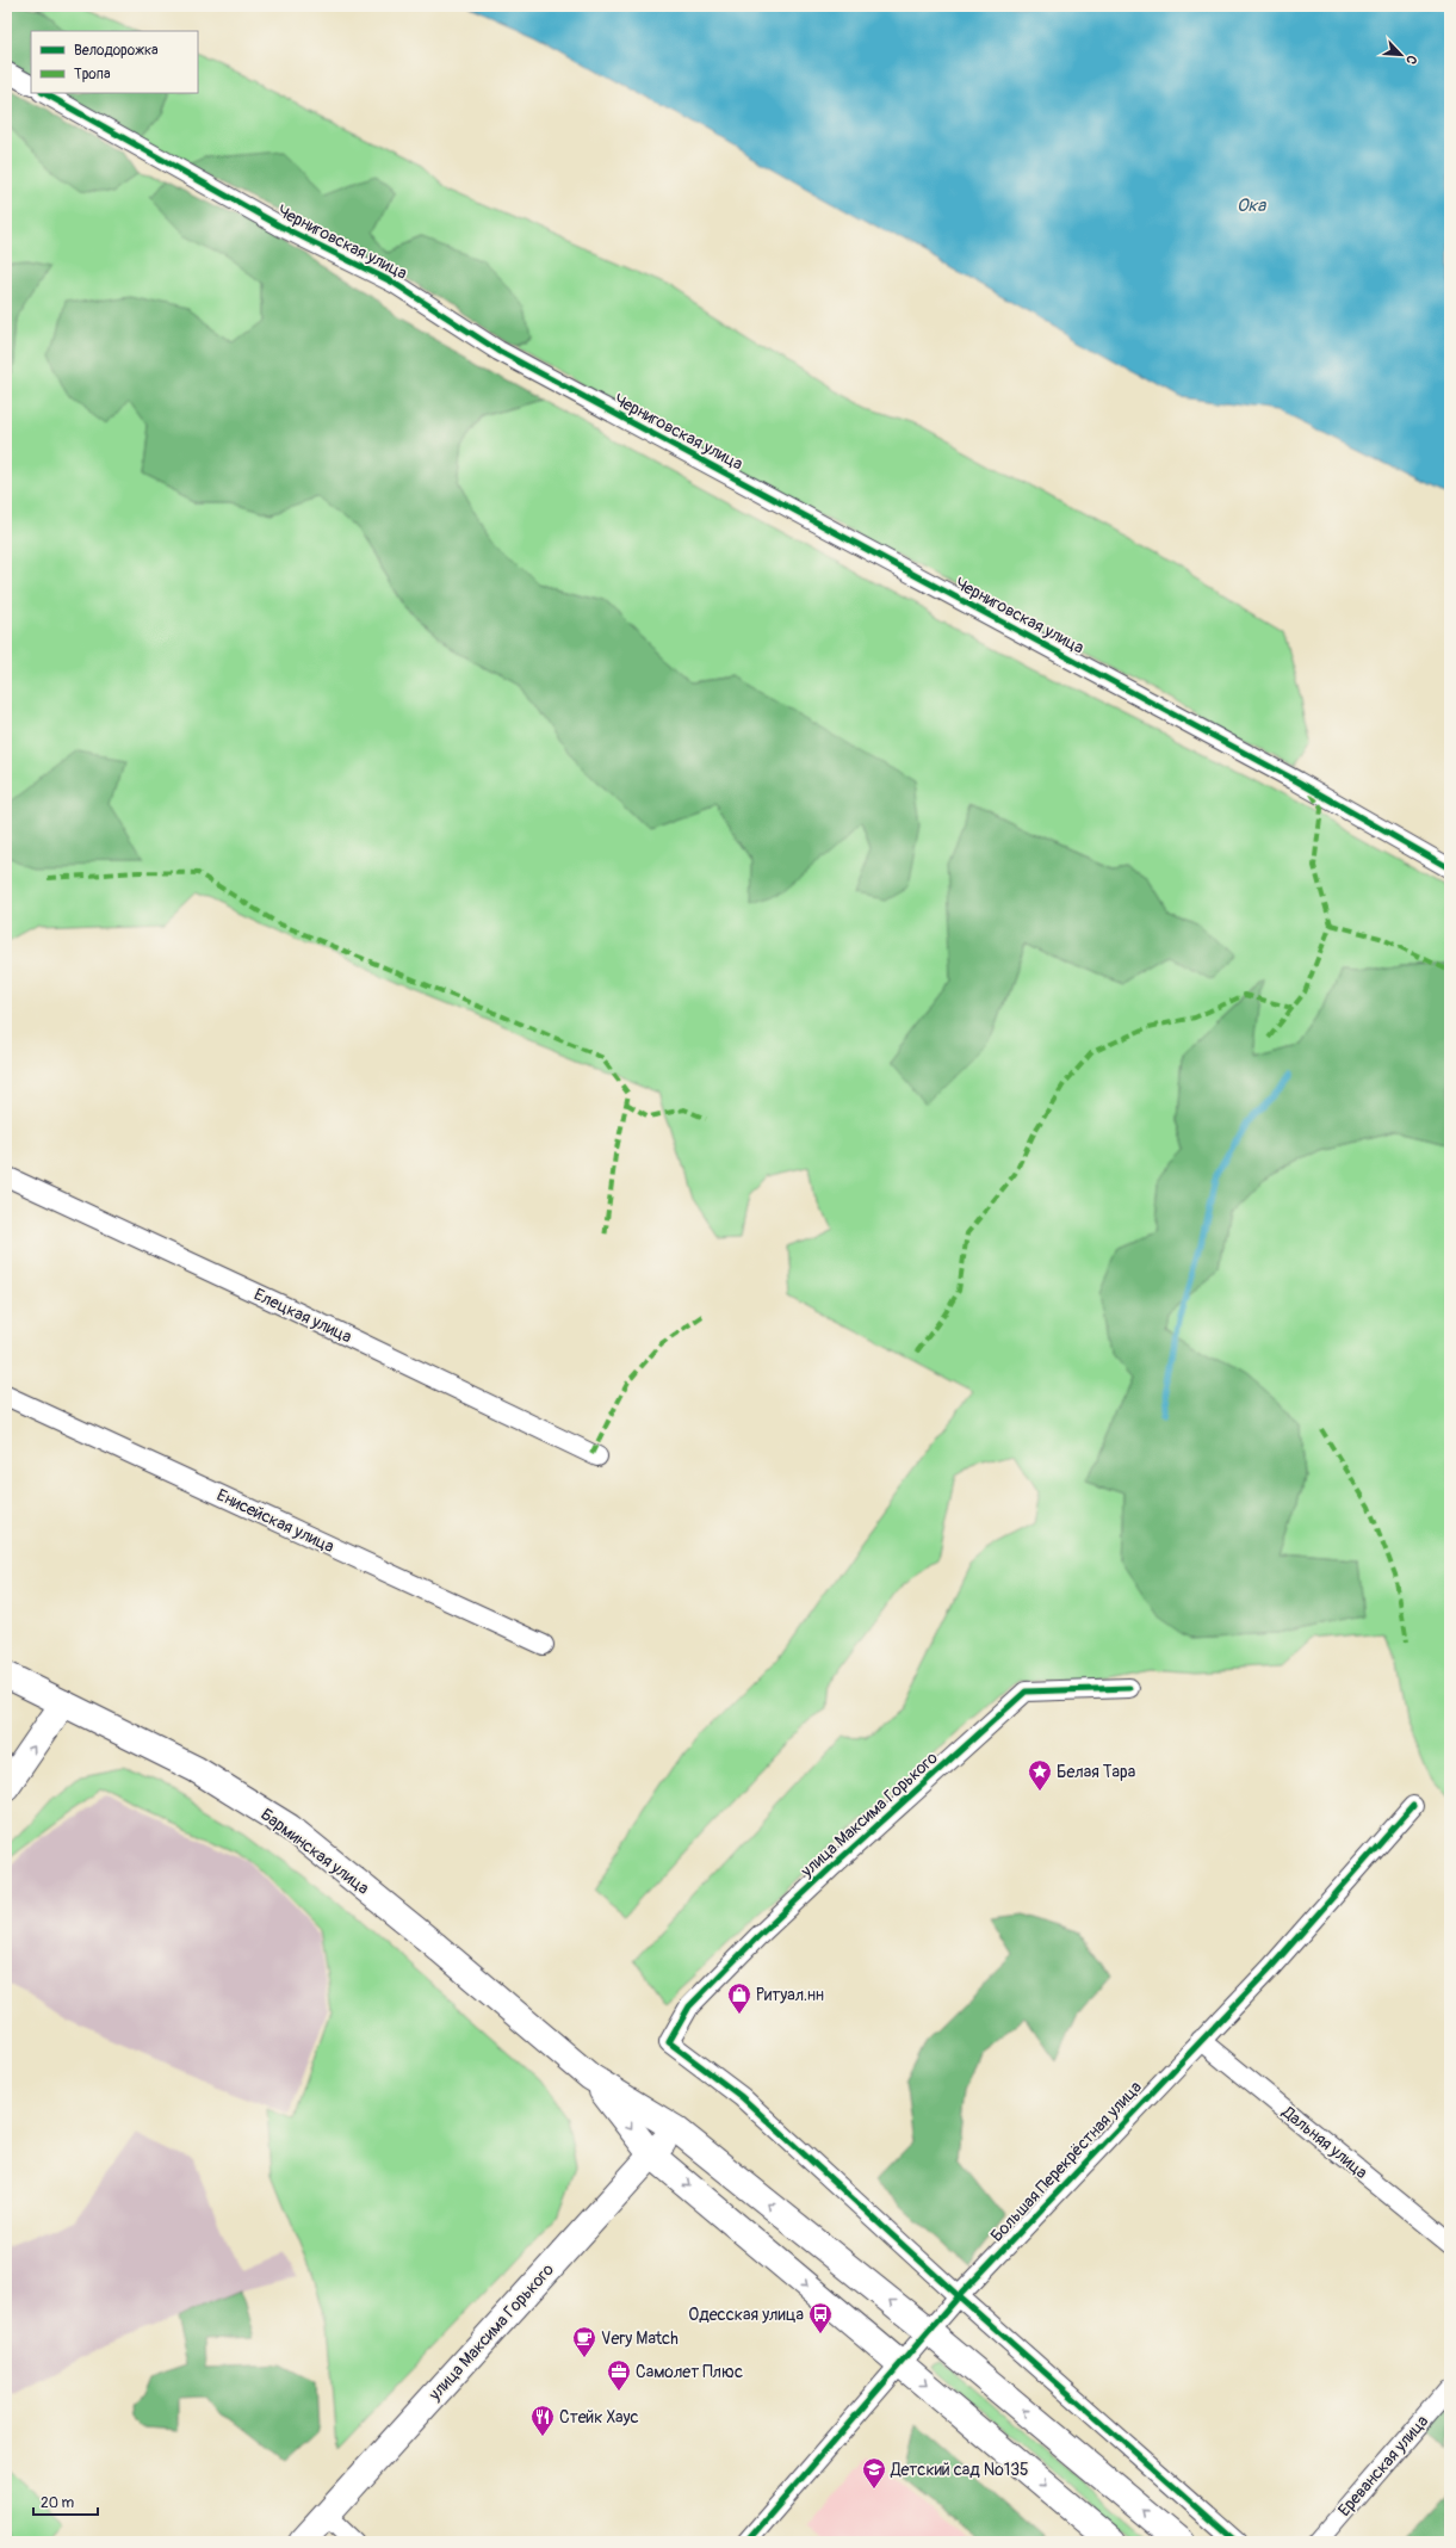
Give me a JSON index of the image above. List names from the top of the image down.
{
  "streets": {
    "main road": ["улица Максима Горького", "Барминская улица"],
    "street": [
      "Черниговская улица",
      "Елецкая улица",
      "Енисейская улица",
      "Дальняя улица",
      "Большая Перекрёстная улица",
      "Ереванская улица"
    ]
  },
  "crossings": [
    ["улица Максима Горького", "Большая Перекрёстная улица"],
    ["Дальняя улица", "Большая Перекрёстная улица"]
  ],
  "water": ["Ока"],
  "places": {
    "place": ["Белая Тара"],
    "shop": ["Ритуал.нн"],
    "bus stop": ["Одесская улица"],
    "cafe": ["Very Match"],
    "office": ["Самолет Плюс"],
    "restaurant": ["Стейк Хаус"],
    "school or university": ["Детский сад №135"]
  },
  "legend": ["Велодорожка", "Тропа"],
  "scale_bar": "20 m",
  "north": "bottom right"
}
